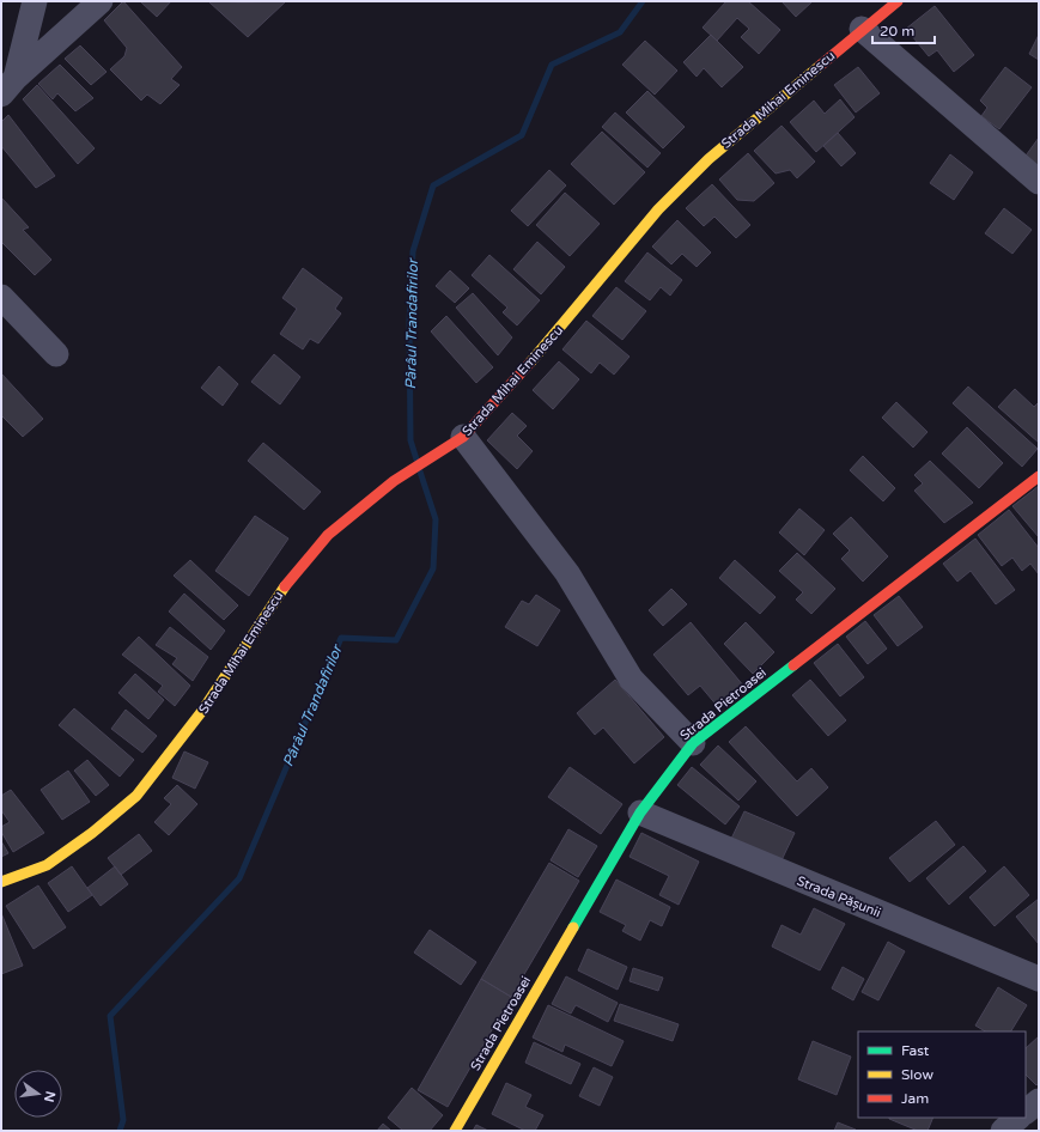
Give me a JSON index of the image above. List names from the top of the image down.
{
  "streets": {
    "street": ["Strada Mihai Eminescu", "Strada Pietroasei", "Strada Pășunii"]
  },
  "crossings": [
    ["Strada Pietroasei", "Strada Pășunii"]
  ],
  "water": ["Pârâul Trandafirilor"],
  "legend": ["Fast", "Slow", "Jam"],
  "scale_bar": "20 m",
  "north": "right"
}
